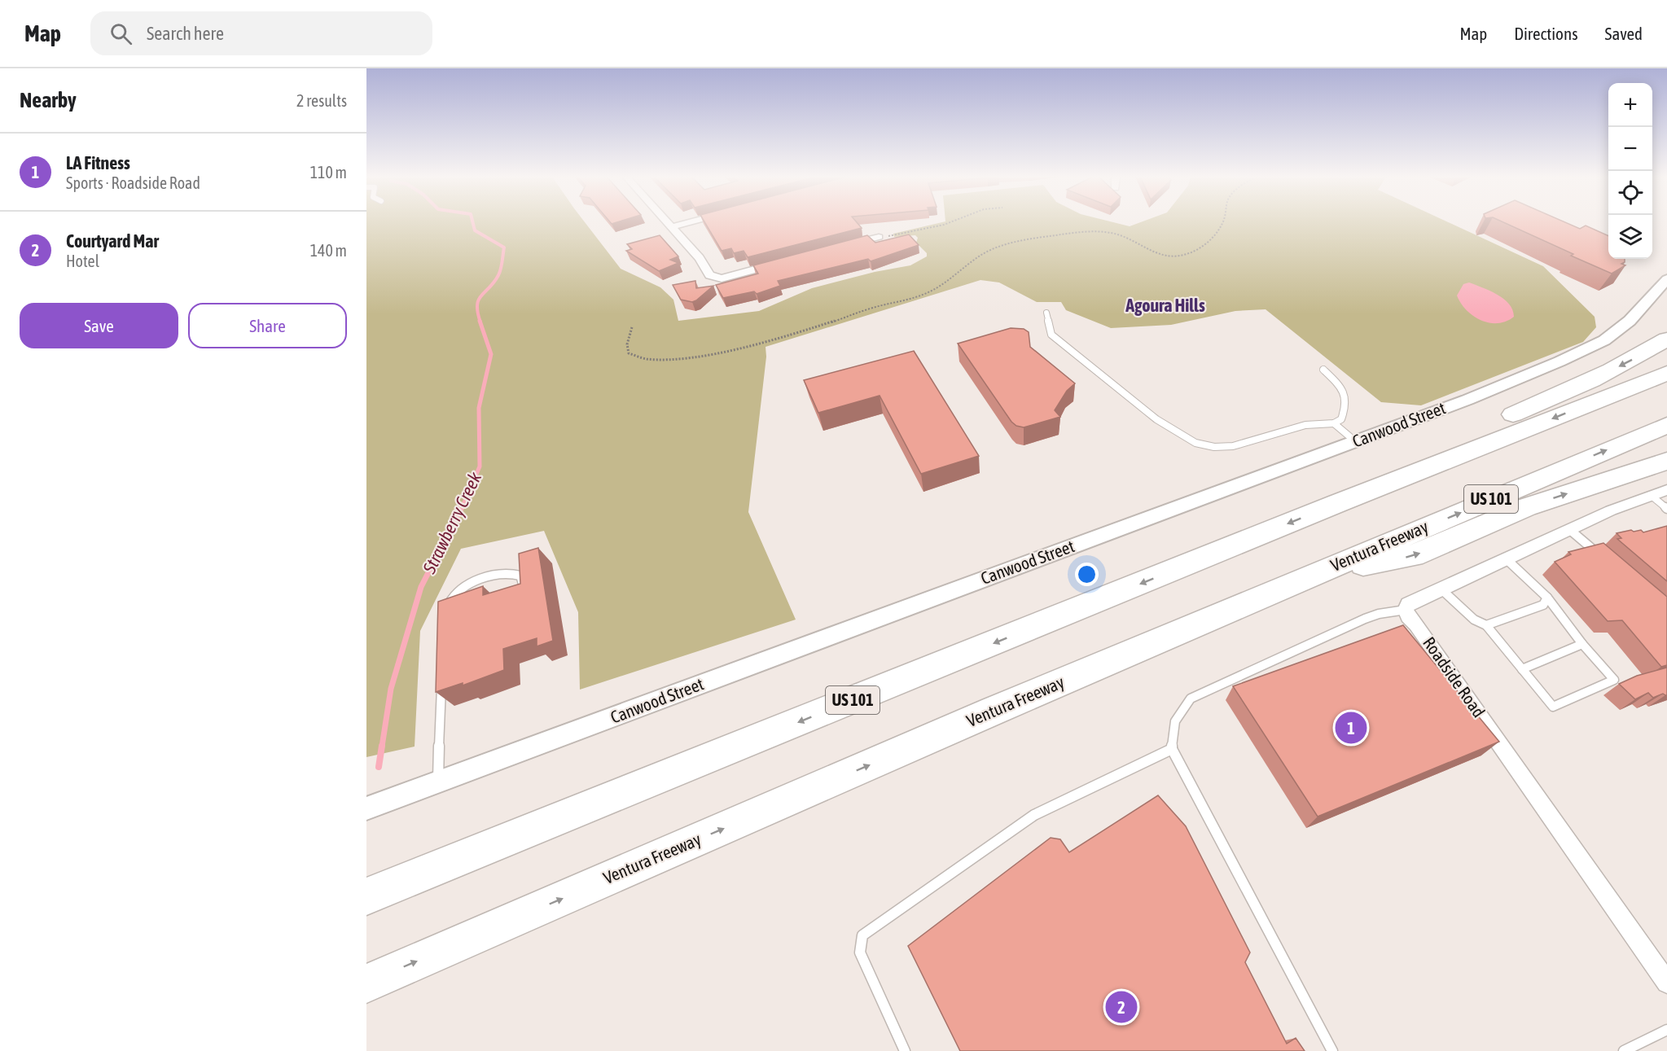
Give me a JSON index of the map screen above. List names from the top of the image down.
{
  "streets": {
    "highway": ["US 101", "Ventura Freeway"],
    "street": ["Canwood Street", "Roadside Road"]
  },
  "districts": ["Agoura Hills"],
  "water": ["Strawberry Creek"],
  "page": {
    "header": "Map",
    "search": "Search here",
    "nav": ["Map", "Directions", "Saved"],
    "heading": ["Nearby", "2 results"],
    "map_buttons": ["+", "−"],
    "list": [
      {
        "mark": "1",
        "name": "LA Fitness",
        "note": "Sports · Roadside Road",
        "value": "110 m"
      },
      {
        "mark": "2",
        "name": "Courtyard Mar",
        "note": "Hotel",
        "value": "140 m"
      }
    ],
    "buttons": ["Save", "Share"],
    "pins": ["1", "2"]
  }
}
